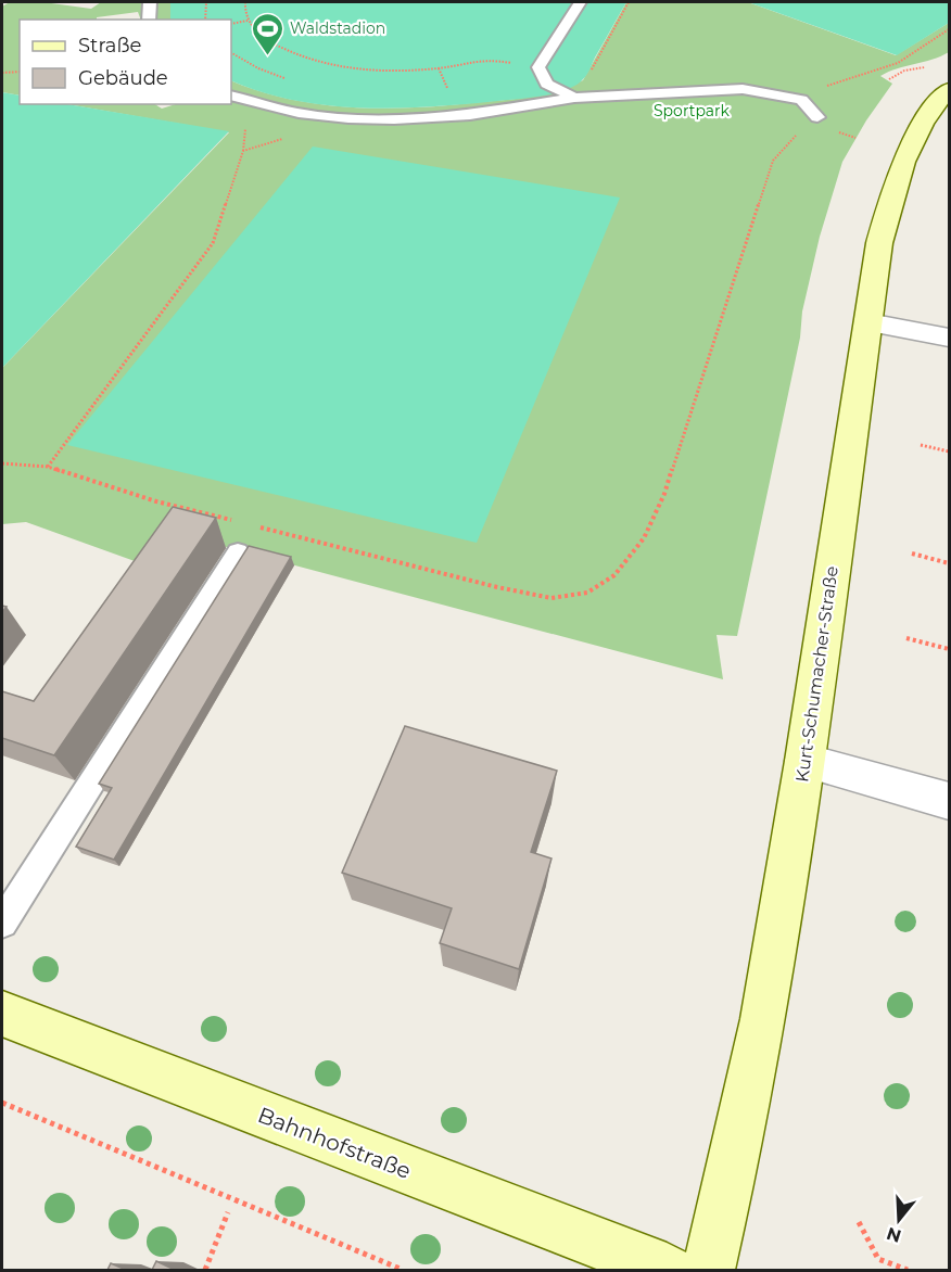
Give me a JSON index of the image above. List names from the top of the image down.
{
  "streets": {
    "street": ["Kurt-Schumacher-Straße", "Bahnhofstraße"]
  },
  "parks": ["Sportpark"],
  "places": {
    "sports": ["Waldstadion"]
  },
  "legend": ["Straße", "Gebäude"],
  "north": "bottom"
}
